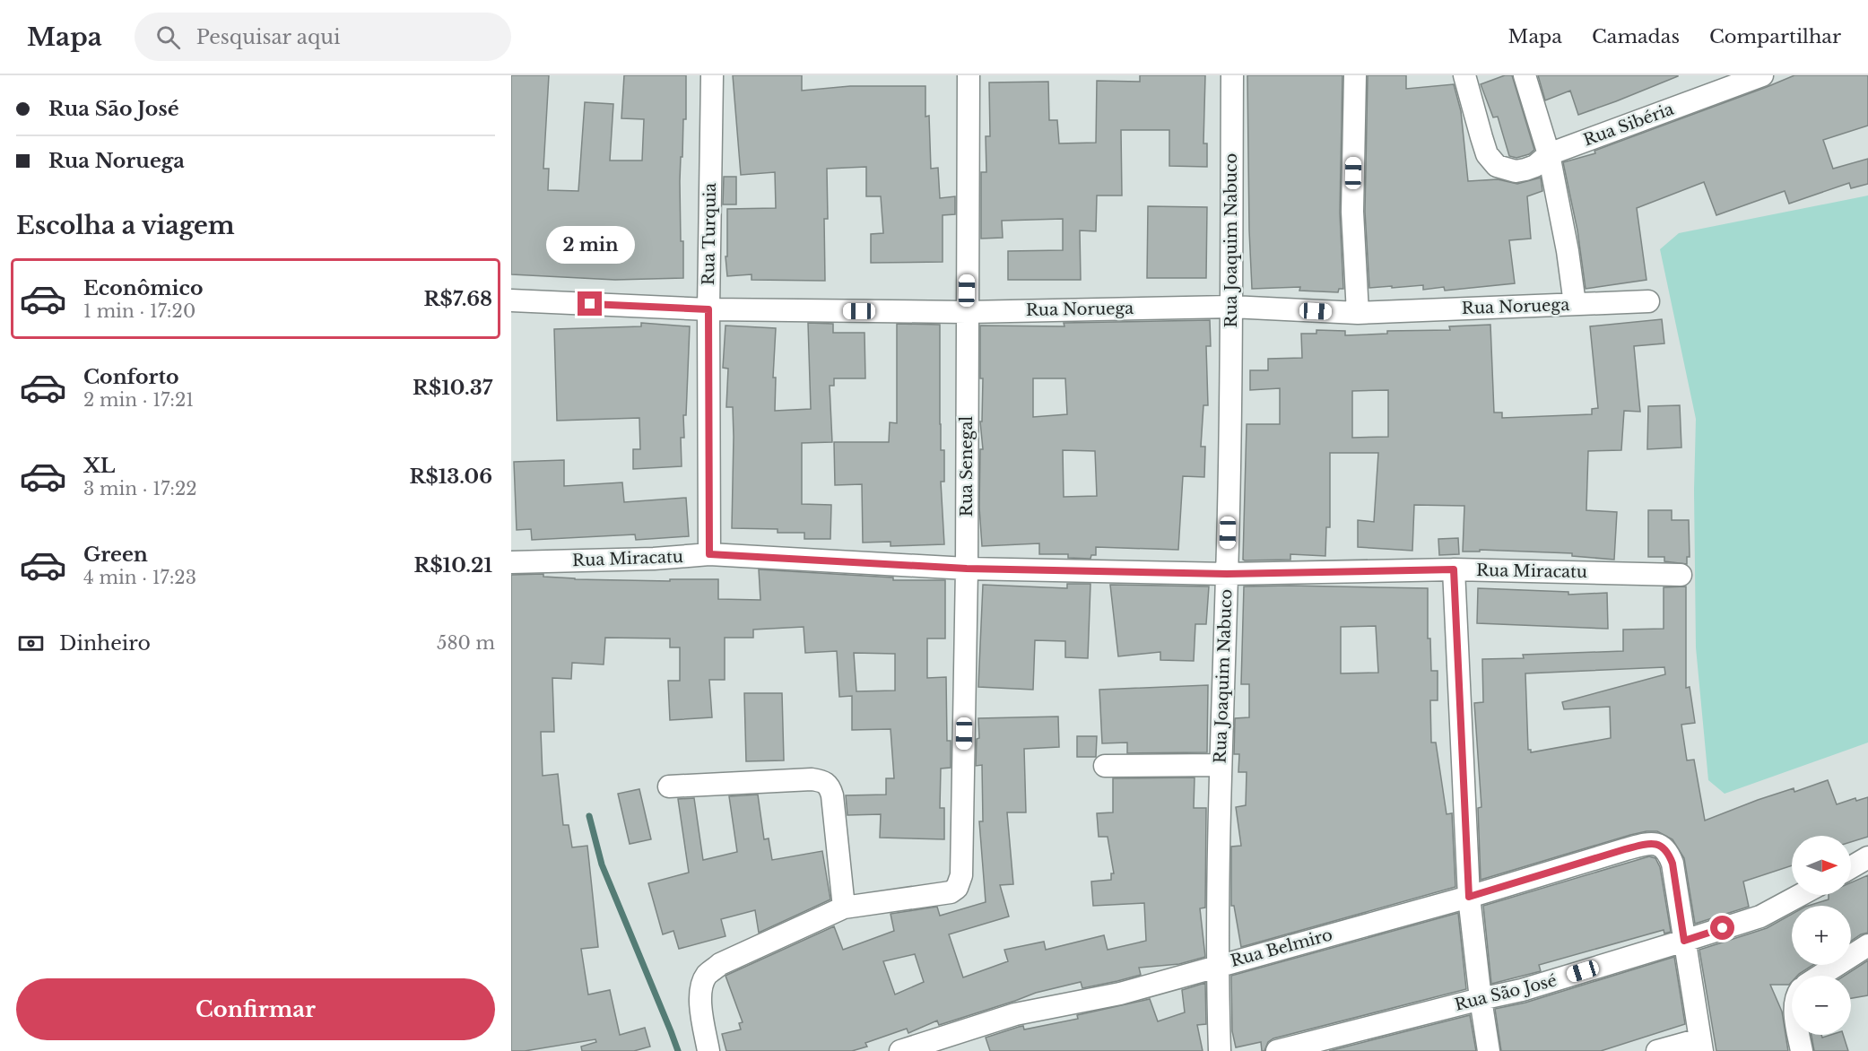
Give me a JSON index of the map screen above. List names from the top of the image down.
{
  "streets": {
    "street": [
      "Rua Sibéria",
      "Rua Turquia",
      "Rua Joaquim Nabuco",
      "Rua Noruega",
      "Rua Senegal",
      "Rua Miracatu",
      "Rua Belmiro",
      "Rua São José"
    ]
  },
  "crossings": [
    ["Rua Turquia", "Rua Noruega"],
    ["Rua Turquia", "Rua Miracatu"],
    ["Rua Joaquim Nabuco", "Rua Noruega"],
    ["Rua Joaquim Nabuco", "Rua Miracatu"],
    ["Rua Joaquim Nabuco", "Rua Belmiro"],
    ["Rua Noruega", "Rua Senegal"],
    ["Rua Senegal", "Rua Miracatu"],
    ["Rua Belmiro", "Rua São José"]
  ],
  "north": "right",
  "page": {
    "header": "Mapa",
    "search": "Pesquisar aqui",
    "nav": ["Mapa", "Camadas", "Compartilhar"],
    "banner": ["Rua São José", "Rua Noruega"],
    "heading": "Escolha a viagem",
    "bubble": "2 min",
    "list": [
      {
        "name": "Econômico",
        "note": "1 min · 17:20",
        "value": "R$7.68"
      },
      {
        "name": "Conforto",
        "note": "2 min · 17:21",
        "value": "R$10.37"
      },
      {
        "name": "XL",
        "note": "3 min · 17:22",
        "value": "R$13.06"
      },
      {
        "name": "Green",
        "note": "4 min · 17:23",
        "value": "R$10.21"
      }
    ],
    "pay": ["Dinheiro", "580 m"],
    "map_buttons": ["+", "−"],
    "buttons": "Confirmar"
  }
}
